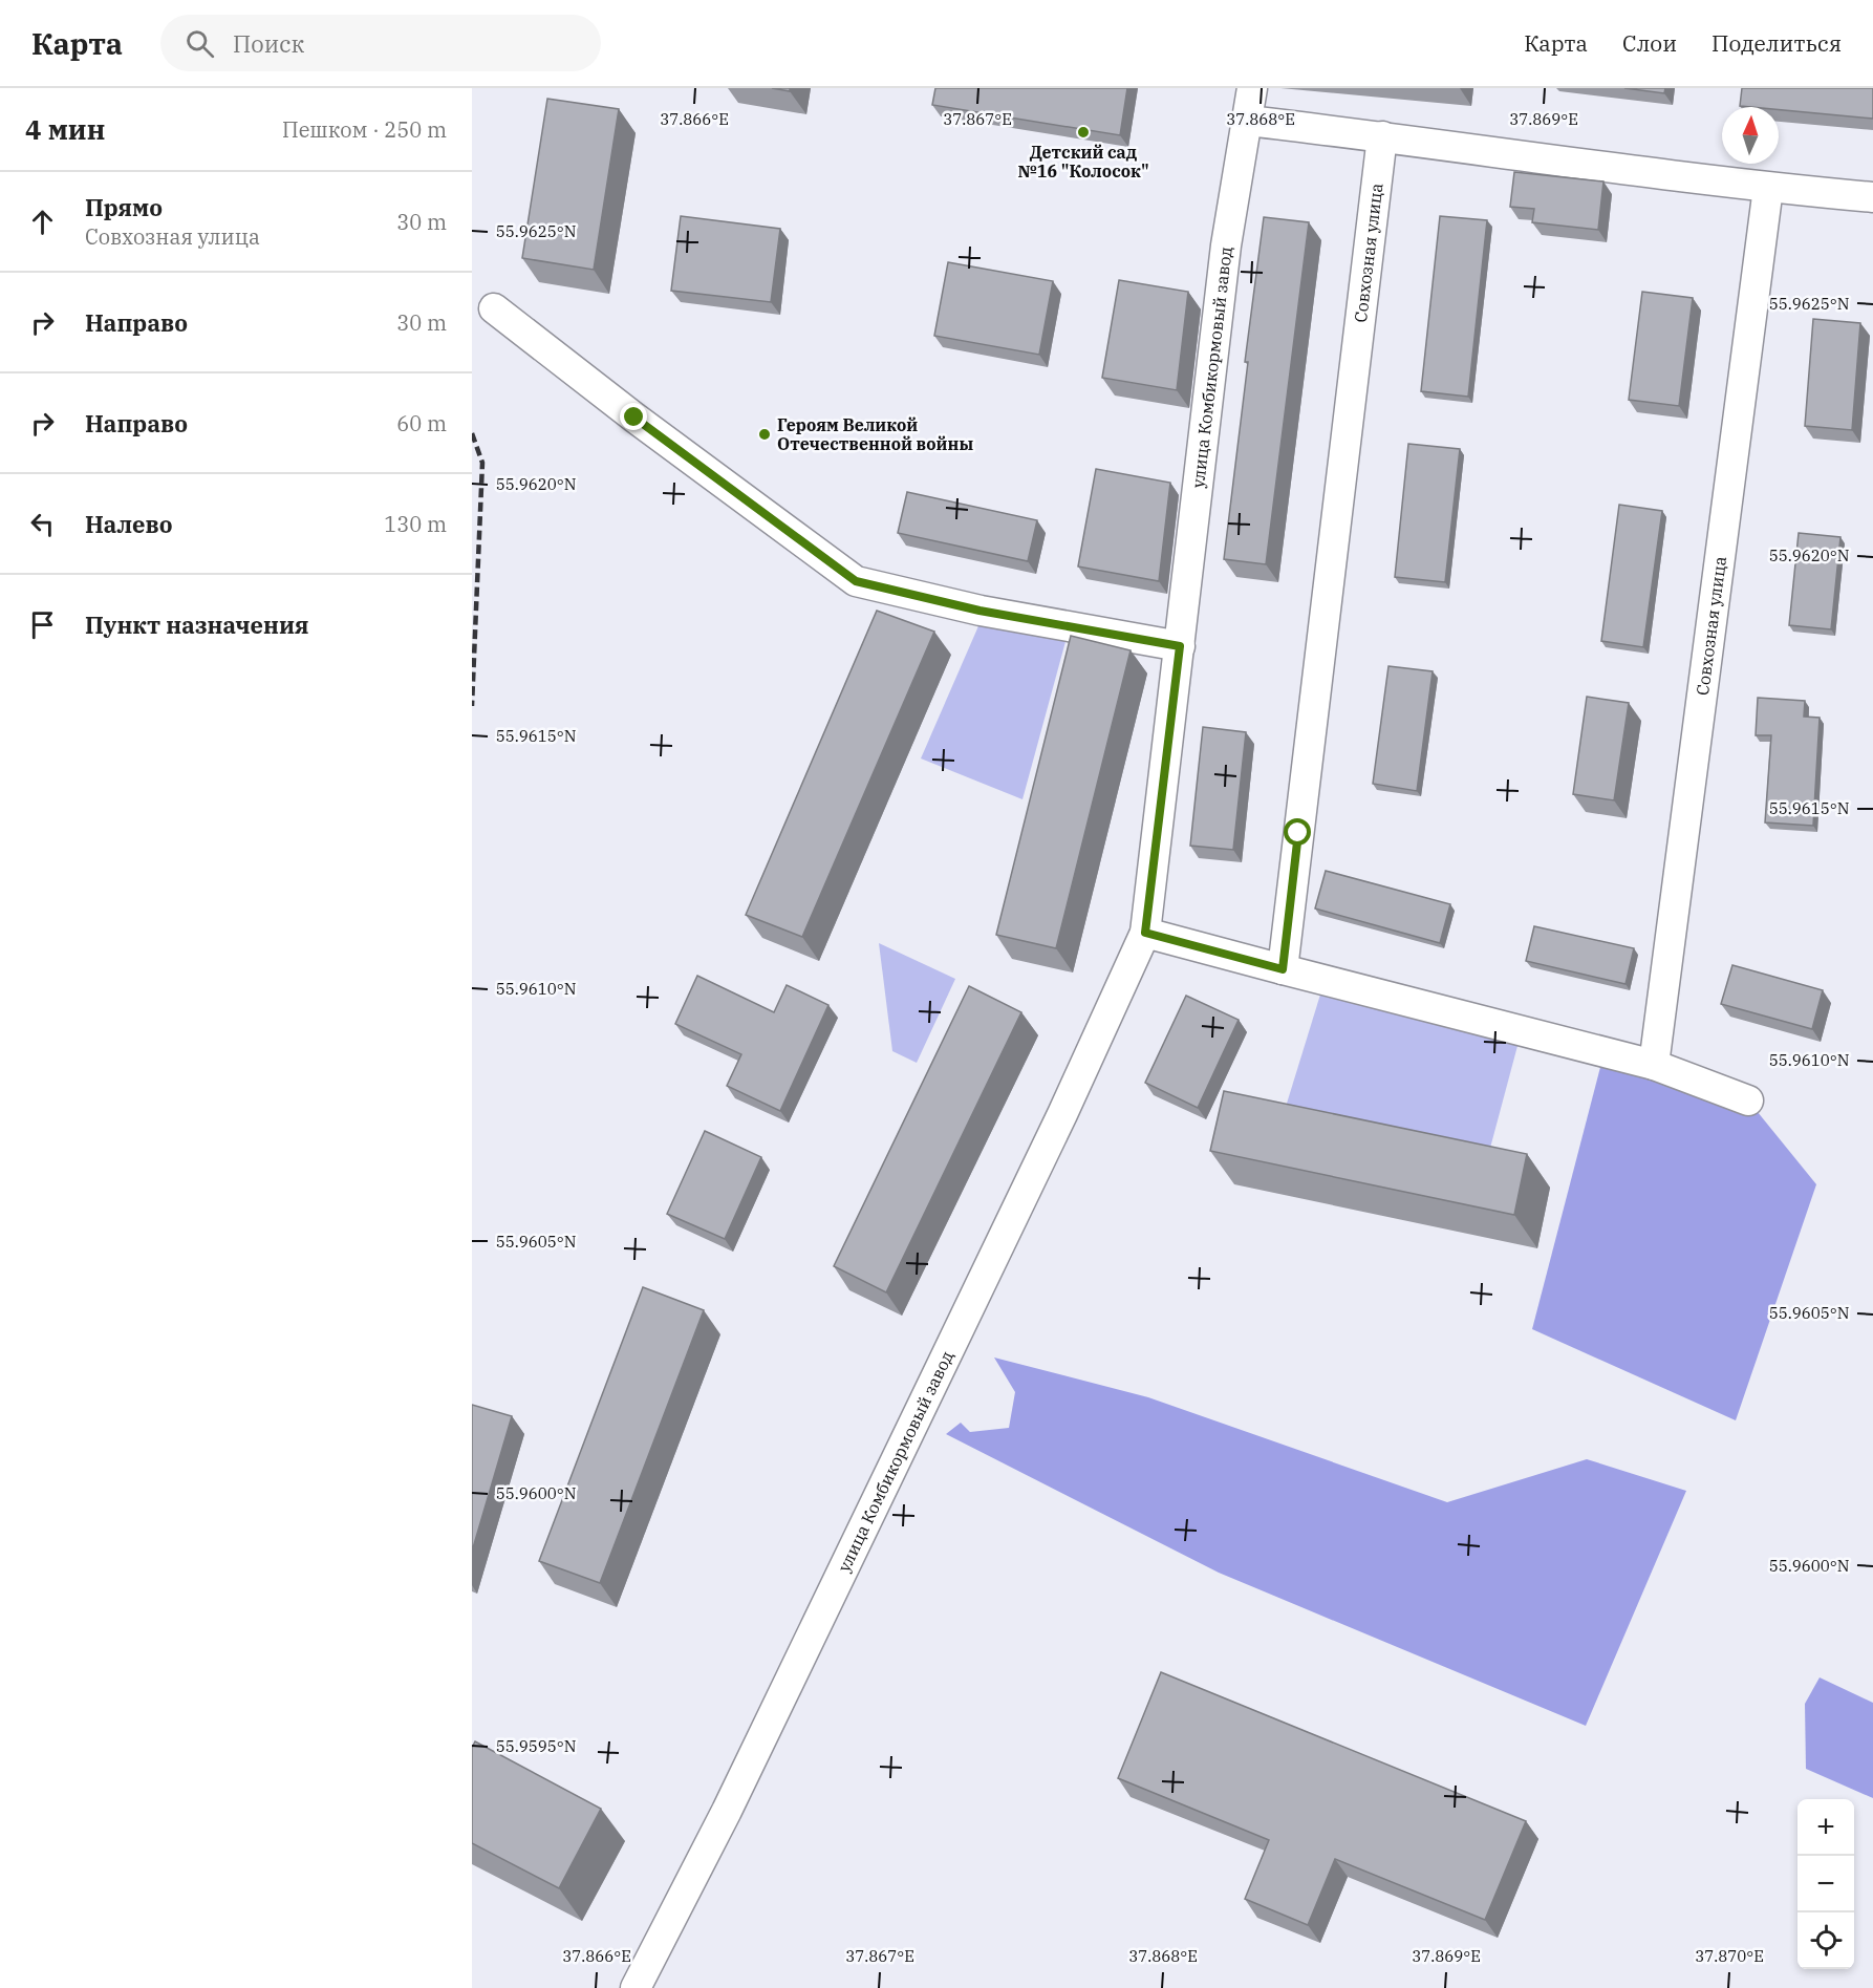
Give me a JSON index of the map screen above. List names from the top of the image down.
{
  "streets": {
    "street": ["Совхозная улица", "улица Комбикормовый завод"]
  },
  "places": ["Детский сад №16 \"Колосок\"", "Героям Великой Отечественной войны"],
  "north": "top",
  "page": {
    "header": "Карта",
    "search": "Поиск",
    "nav": ["Карта", "Слои", "Поделиться"],
    "heading": ["4 мин", "Пешком · 250 m"],
    "list": [
      ["Прямо", "Совхозная улица", "30 m"],
      ["Направо", "30 m"],
      ["Направо", "60 m"],
      ["Налево", "130 m"],
      "Пункт назначения"
    ],
    "map_buttons": ["+", "−"]
  },
  "coordinates": [
    "37.866°E",
    "37.867°E",
    "37.868°E",
    "37.869°E",
    "55.9625°N",
    "55.9620°N",
    "55.9615°N",
    "55.9610°N",
    "55.9605°N",
    "55.9600°N",
    "55.9595°N",
    "37.870°E"
  ]
}
